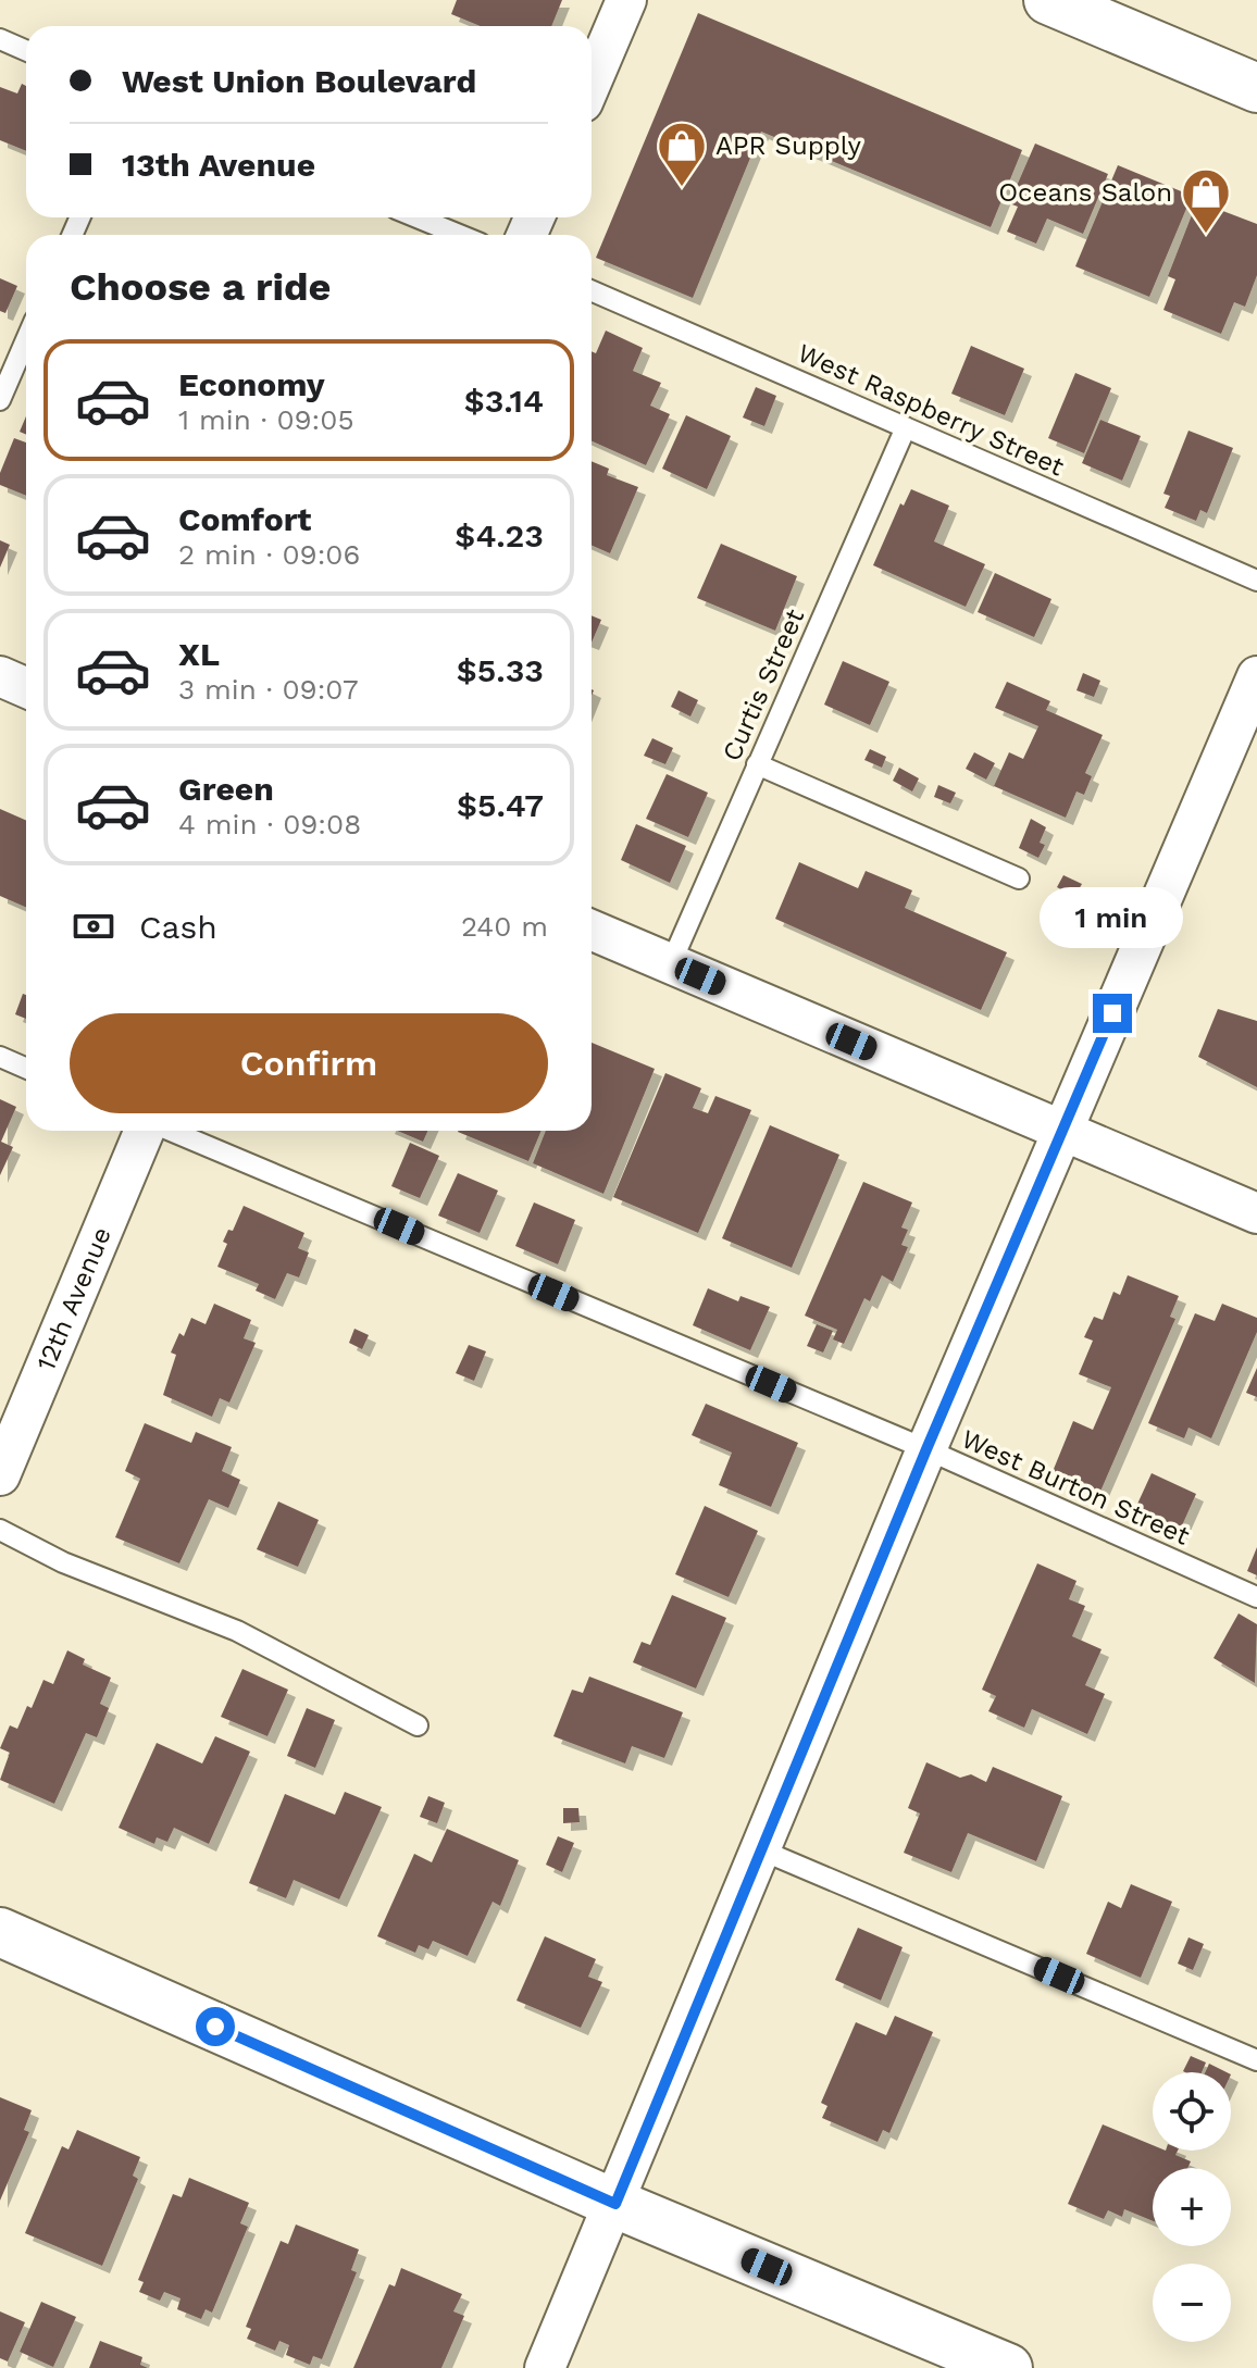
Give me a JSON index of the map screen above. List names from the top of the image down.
{
  "streets": {
    "street": ["12th Avenue"],
    "lane": ["West Raspberry Street", "Curtis Street", "West Burton Street"]
  },
  "crossings": [
    ["West Raspberry Street", "Curtis Street"]
  ],
  "places": {
    "shop": ["APR Supply", "Oceans Salon"]
  },
  "page": {
    "banner": ["West Union Boulevard", "13th Avenue"],
    "heading": "Choose a ride",
    "list": [
      {
        "name": "Economy",
        "note": "1 min · 09:05",
        "value": "$3.14"
      },
      {
        "name": "Comfort",
        "note": "2 min · 09:06",
        "value": "$4.23"
      },
      {
        "name": "XL",
        "note": "3 min · 09:07",
        "value": "$5.33"
      },
      {
        "name": "Green",
        "note": "4 min · 09:08",
        "value": "$5.47"
      }
    ],
    "pay": ["Cash", "240 m"],
    "bubble": "1 min",
    "buttons": "Confirm",
    "map_buttons": ["+", "−"]
  }
}
